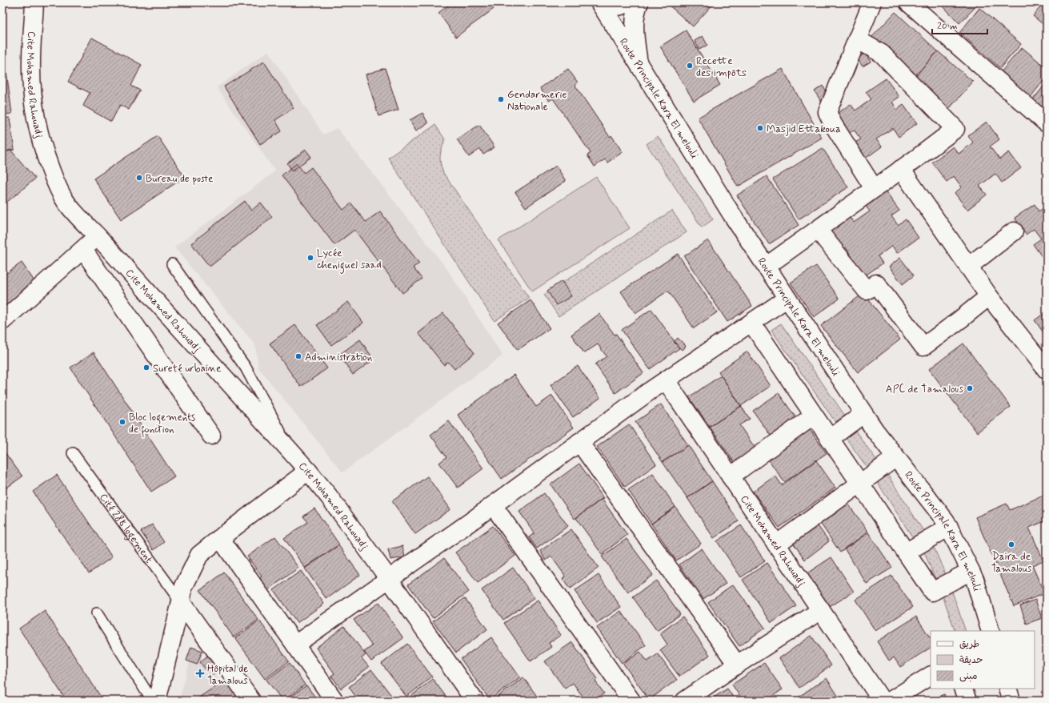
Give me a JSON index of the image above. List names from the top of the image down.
{
  "streets": {
    "street": ["Cite Mohamed Rahouadj", "Route Principale Kara El melouli"],
    "lane": ["Cité 288 logement"]
  },
  "places": {
    "other": [
      "Recette des impôts",
      "Gendarmerie Nationale",
      "Masjid Ettakoua",
      "Bureau de poste",
      "Lycée cheniguel saad",
      "Administration",
      "Sureté urbaine",
      "APC de Tamalous",
      "Bloc logements de fonction",
      "Daira de Tamalous"
    ],
    "health": ["Hôpital de Tamalous"]
  },
  "legend": ["طريق", "حديقة", "مبنى"],
  "scale_bar": "20 m"
}
